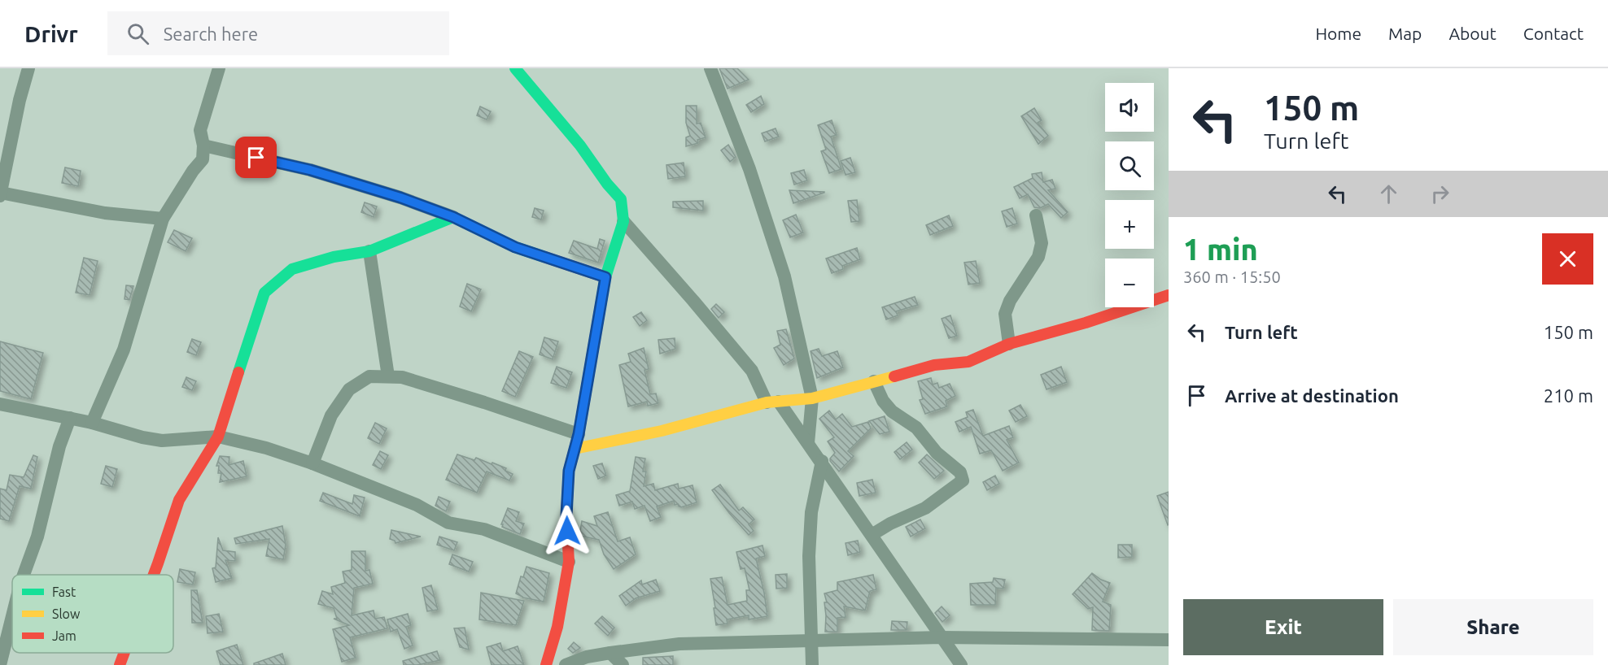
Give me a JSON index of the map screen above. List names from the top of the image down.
{
  "legend": ["Fast", "Slow", "Jam"],
  "page": {
    "header": "Drivr",
    "search": "Search here",
    "nav": [
      "Home",
      "Map",
      "About",
      "Contact"
    ],
    "turn": ["150 m", "Turn left"],
    "map_buttons": ["+", "−"],
    "heading": ["1 min", "360 m · 15:50"],
    "list": [
      {
        "name": "Turn left",
        "value": "150 m"
      },
      {
        "name": "Arrive at destination",
        "value": "210 m"
      }
    ],
    "buttons": ["Exit", "Share"]
  }
}
